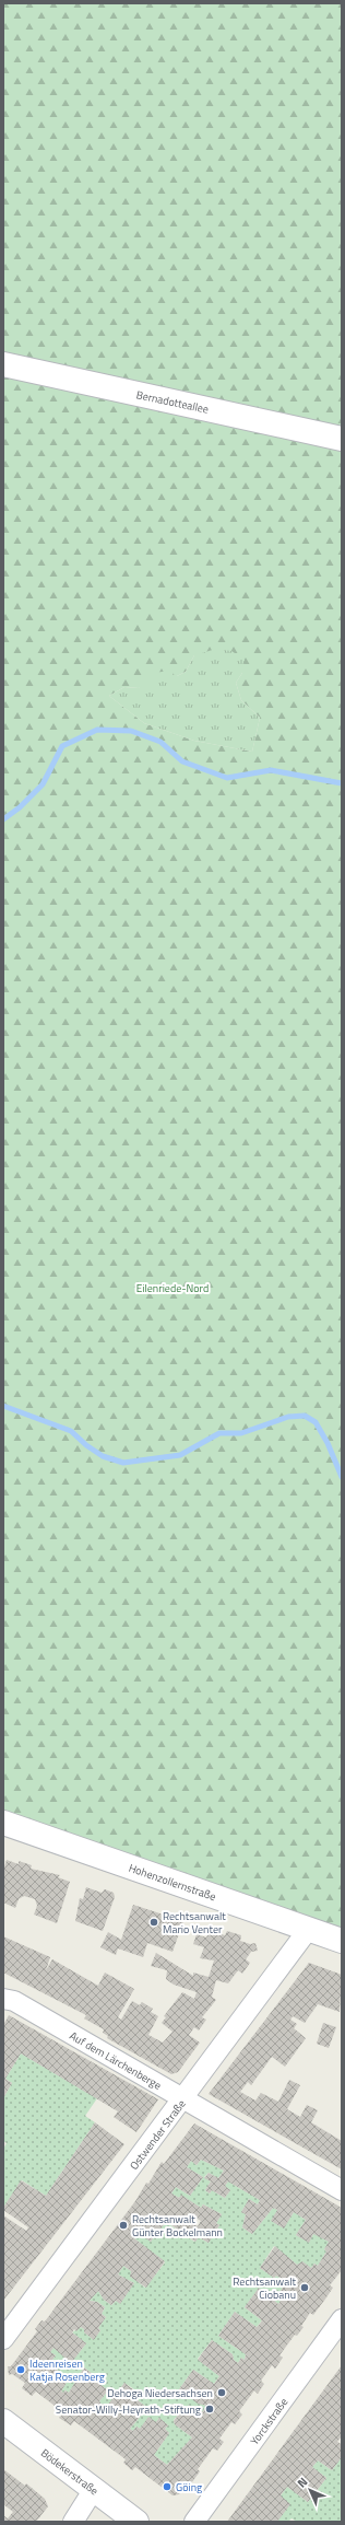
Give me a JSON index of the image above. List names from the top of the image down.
{
  "streets": {
    "street": [
      "Bernadotteallee",
      "Hohenzollernstraße",
      "Auf dem Lärchenberge",
      "Ostwender Straße",
      "Yorckstraße",
      "Bödekerstraße"
    ]
  },
  "crossings": [
    ["Hohenzollernstraße", "Ostwender Straße"],
    ["Auf dem Lärchenberge", "Ostwender Straße"]
  ],
  "parks": ["Eilenriede-Nord"],
  "places": [
    "Rechtsanwalt Mario Venter",
    "Rechtsanwalt Günter Bockelmann",
    "Rechtsanwalt Ciobanu",
    "Ideenreisen Katja Rosenberg",
    "Dehoga Niedersachsen",
    "Senator-Willy-Heyrath-Stiftung",
    "Göing"
  ],
  "north": "top left"
}
